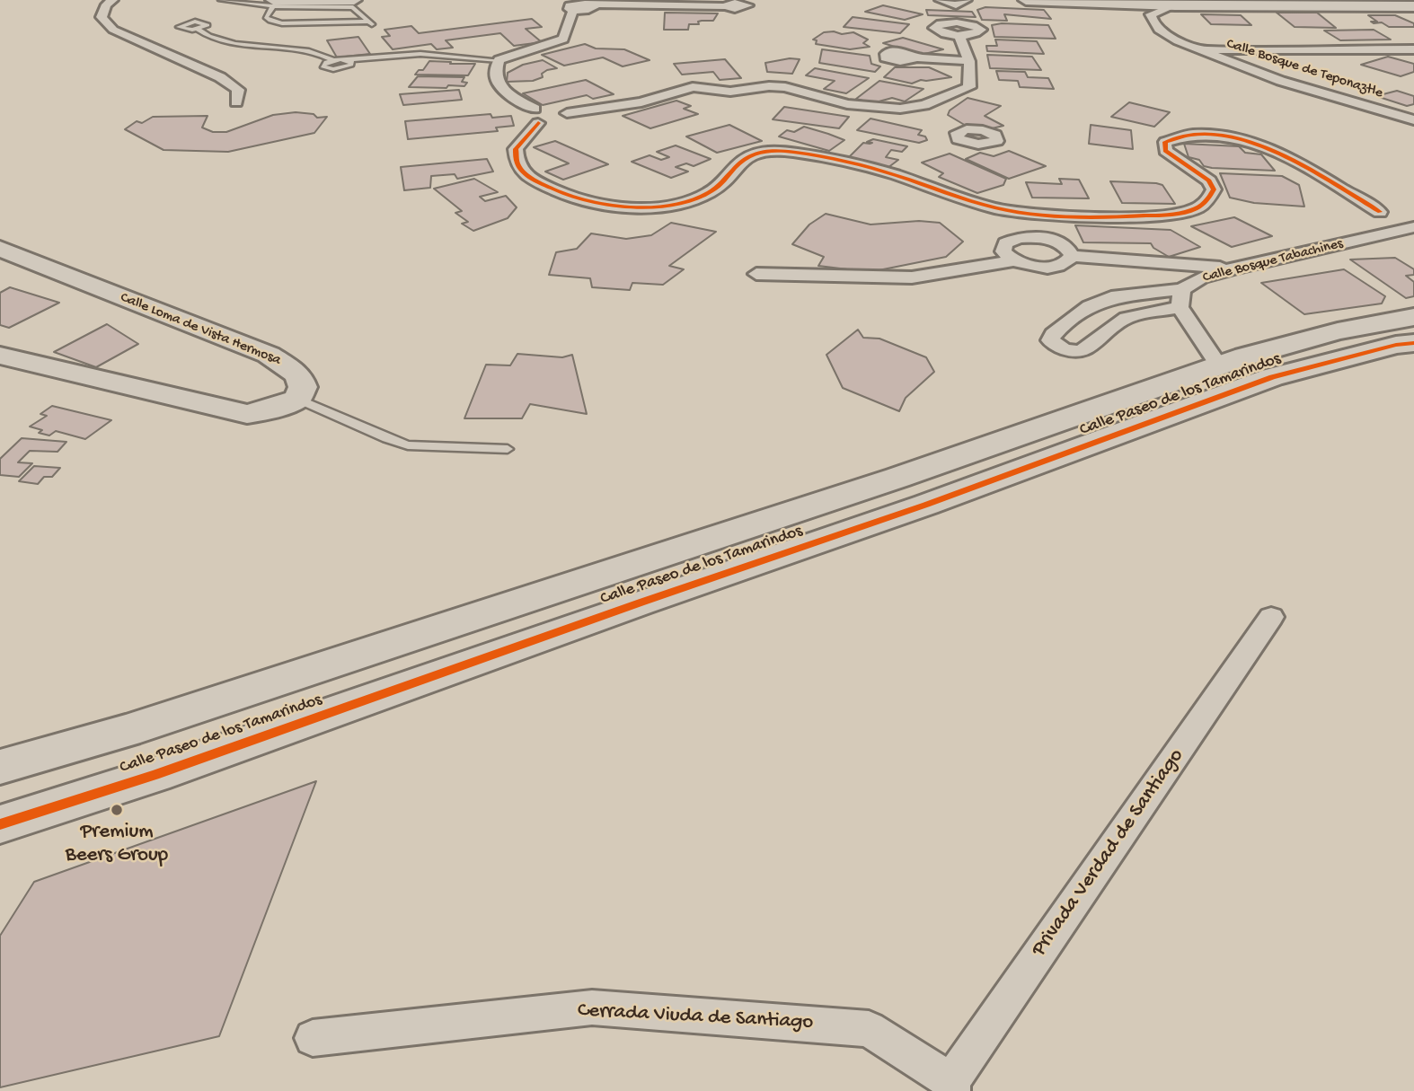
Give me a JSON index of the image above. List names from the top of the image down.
{
  "streets": {
    "street": [
      "Calle Bosque de Teponaztle",
      "Calle Bosque Tabachines",
      "Calle Loma de Vista Hermosa",
      "Calle Paseo de los Tamarindos",
      "Privada Verdad de Santiago",
      "Cerrada Viuda de Santiago"
    ]
  },
  "crossings": [
    ["Privada Verdad de Santiago", "Cerrada Viuda de Santiago"]
  ],
  "places": ["Premium Beers Group"]
}
